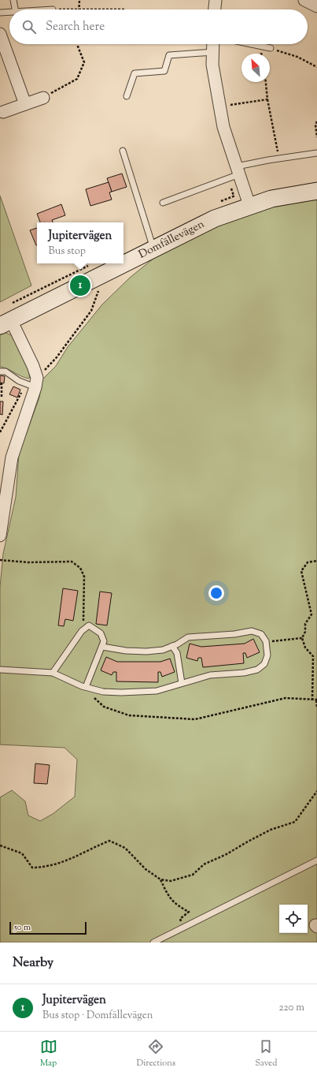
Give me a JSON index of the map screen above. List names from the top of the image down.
{
  "streets": {
    "street": ["Domfällevägen"]
  },
  "scale_bar": "50 m",
  "north": "top left",
  "page": {
    "search": "Search here",
    "popup": ["Jupitervägen", "Bus stop"],
    "pins": "1",
    "scale": "50 m",
    "heading": "Nearby",
    "list": [
      {
        "mark": "1",
        "name": "Jupitervägen",
        "note": "Bus stop · Domfällevägen",
        "value": "220 m"
      }
    ],
    "nav": ["Map", "Directions", "Saved"]
  }
}
